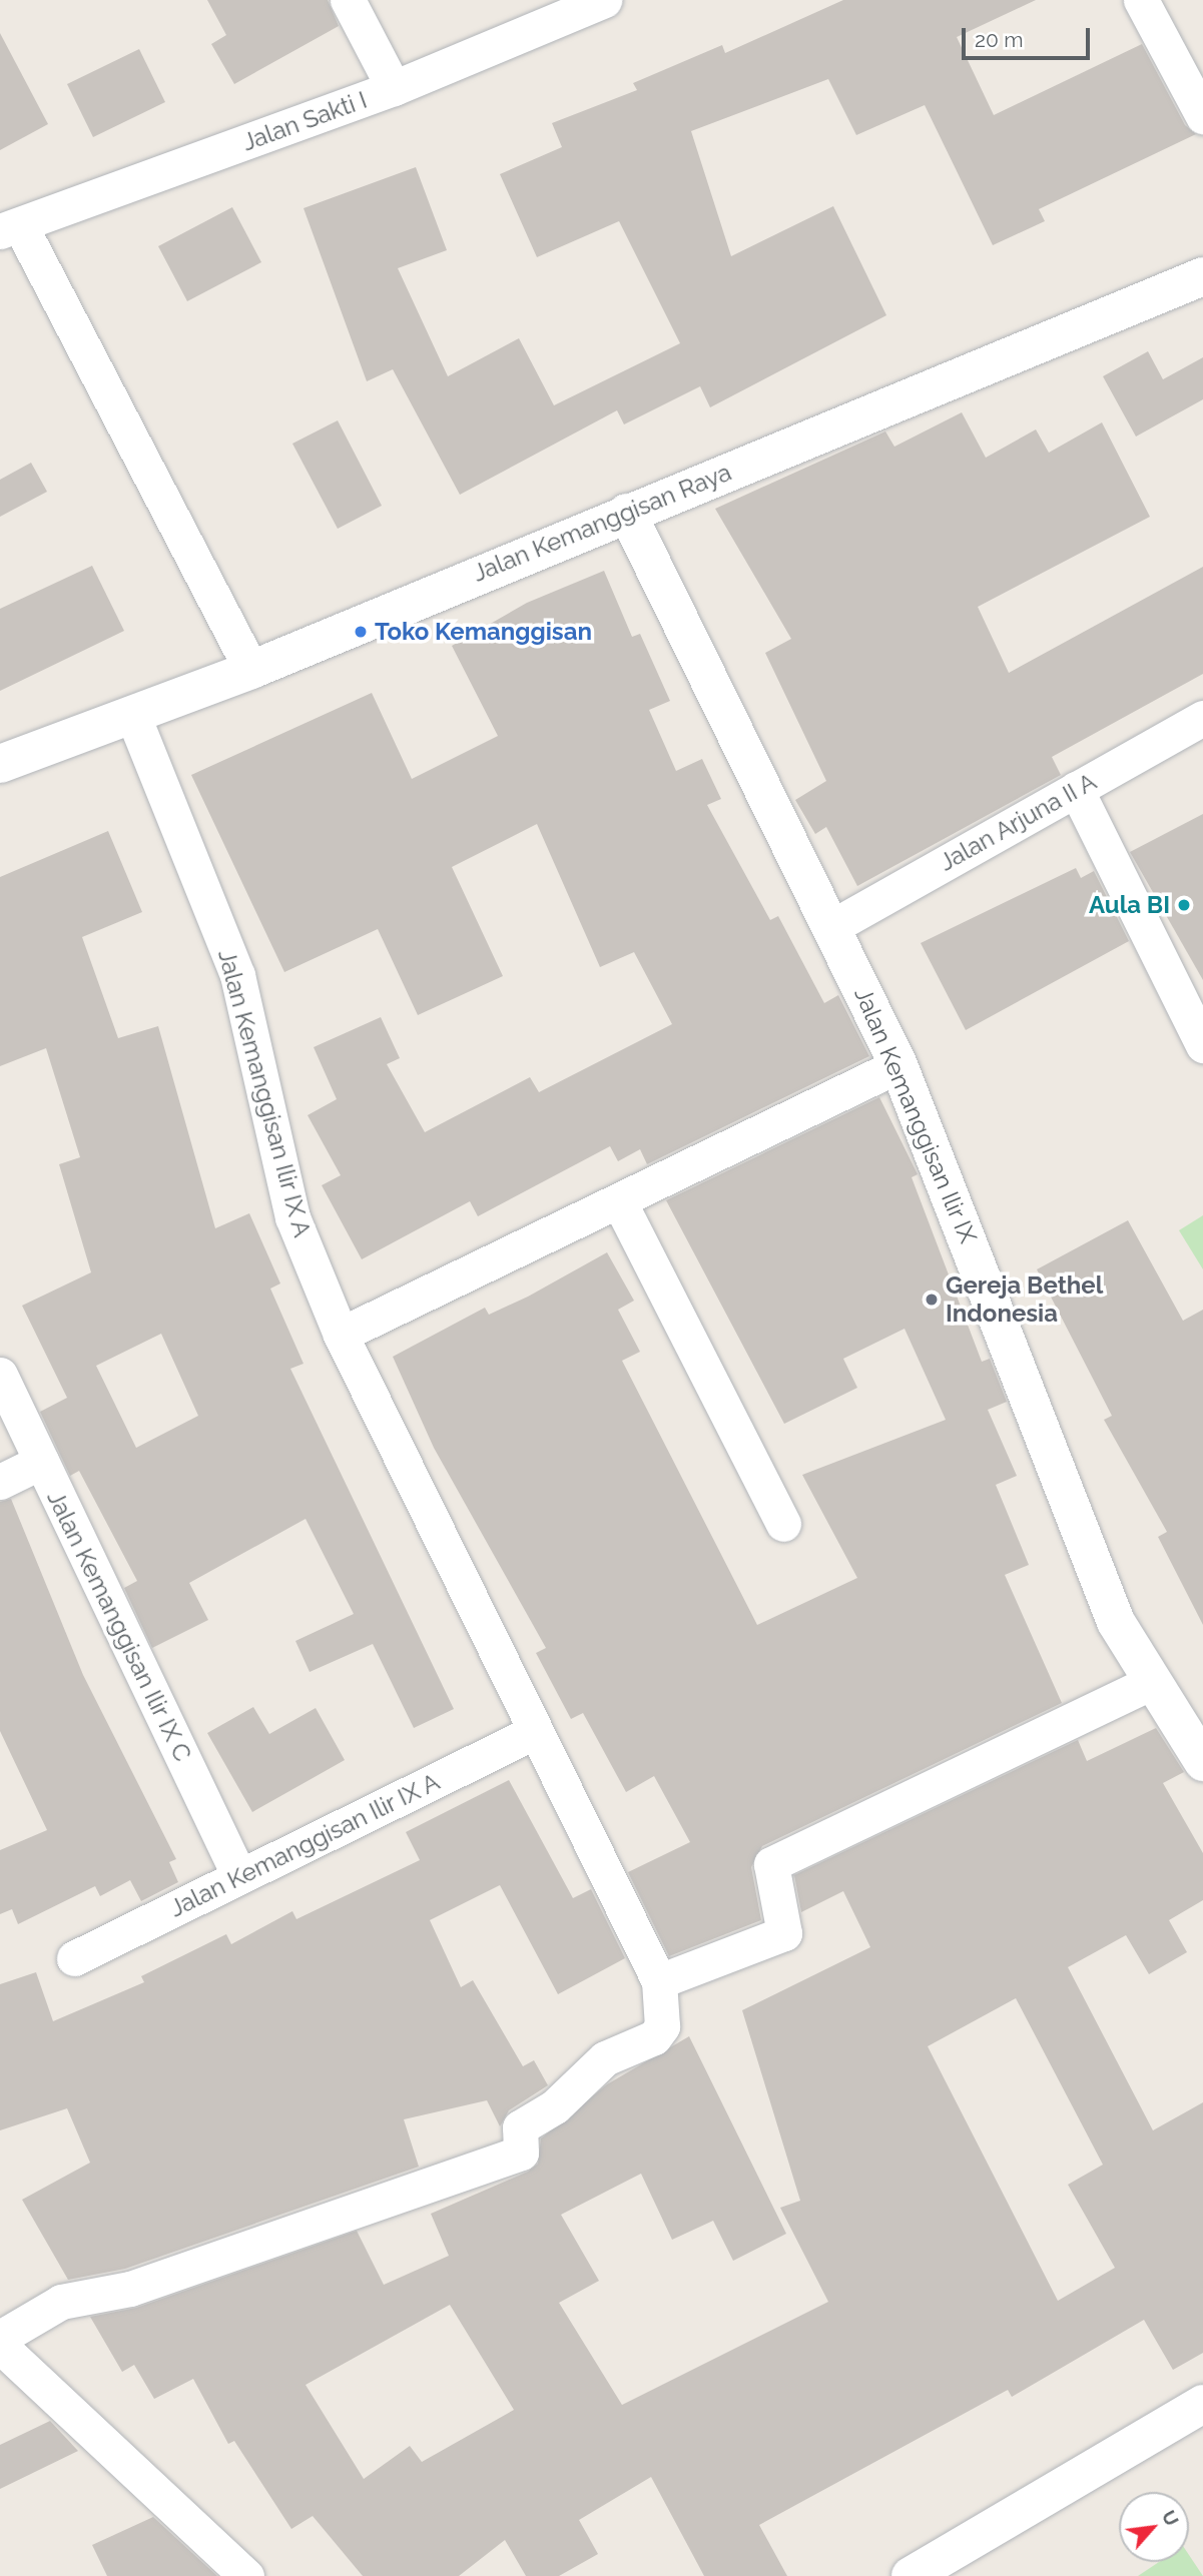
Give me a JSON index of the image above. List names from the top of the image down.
{
  "streets": {
    "street": [
      "Jalan Sakti I",
      "Jalan Kemanggisan Raya",
      "Jalan Arjuna II A",
      "Jalan Kemanggisan Ilir IX A",
      "Jalan Kemanggisan Ilir IX",
      "Jalan Kemanggisan Ilir IX C"
    ]
  },
  "crossings": [
    ["Jalan Kemanggisan Raya", "Jalan Kemanggisan Ilir IX A"],
    ["Jalan Kemanggisan Raya", "Jalan Kemanggisan Ilir IX"],
    ["Jalan Arjuna II A", "Jalan Kemanggisan Ilir IX"],
    ["Jalan Kemanggisan Ilir IX A", "Jalan Kemanggisan Ilir IX C"]
  ],
  "places": ["Toko Kemanggisan", "Aula BI", "Gereja Bethel Indonesia"],
  "scale_bar": "20 m",
  "north": "top right"
}
